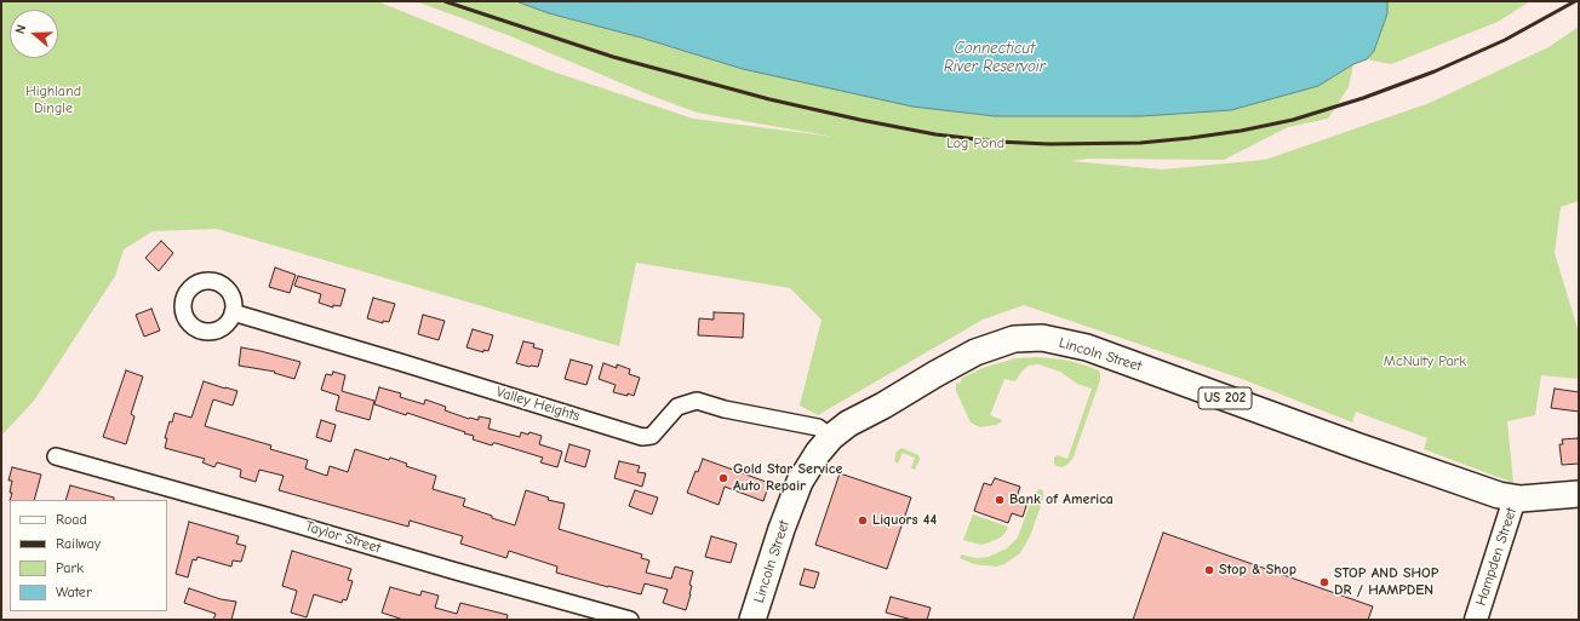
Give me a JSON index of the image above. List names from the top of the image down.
{
  "streets": {
    "main road": ["Lincoln Street", "US 202", "Hampden Street"],
    "street": ["Valley Heights", "Taylor Street"]
  },
  "crossings": [
    ["Lincoln Street", "Valley Heights"],
    ["Lincoln Street", "Hampden Street"]
  ],
  "water": ["Connecticut River Reservoir"],
  "parks": ["Highland Dingle", "Log Pond", "McNulty Park"],
  "places": [
    "Gold Star Service Auto Repair",
    "Bank of America",
    "Liquors 44",
    "Stop & Shop",
    "STOP AND SHOP DR / HAMPDEN"
  ],
  "legend": [
    "Road",
    "Railway",
    "Park",
    "Water"
  ],
  "north": "left"
}
